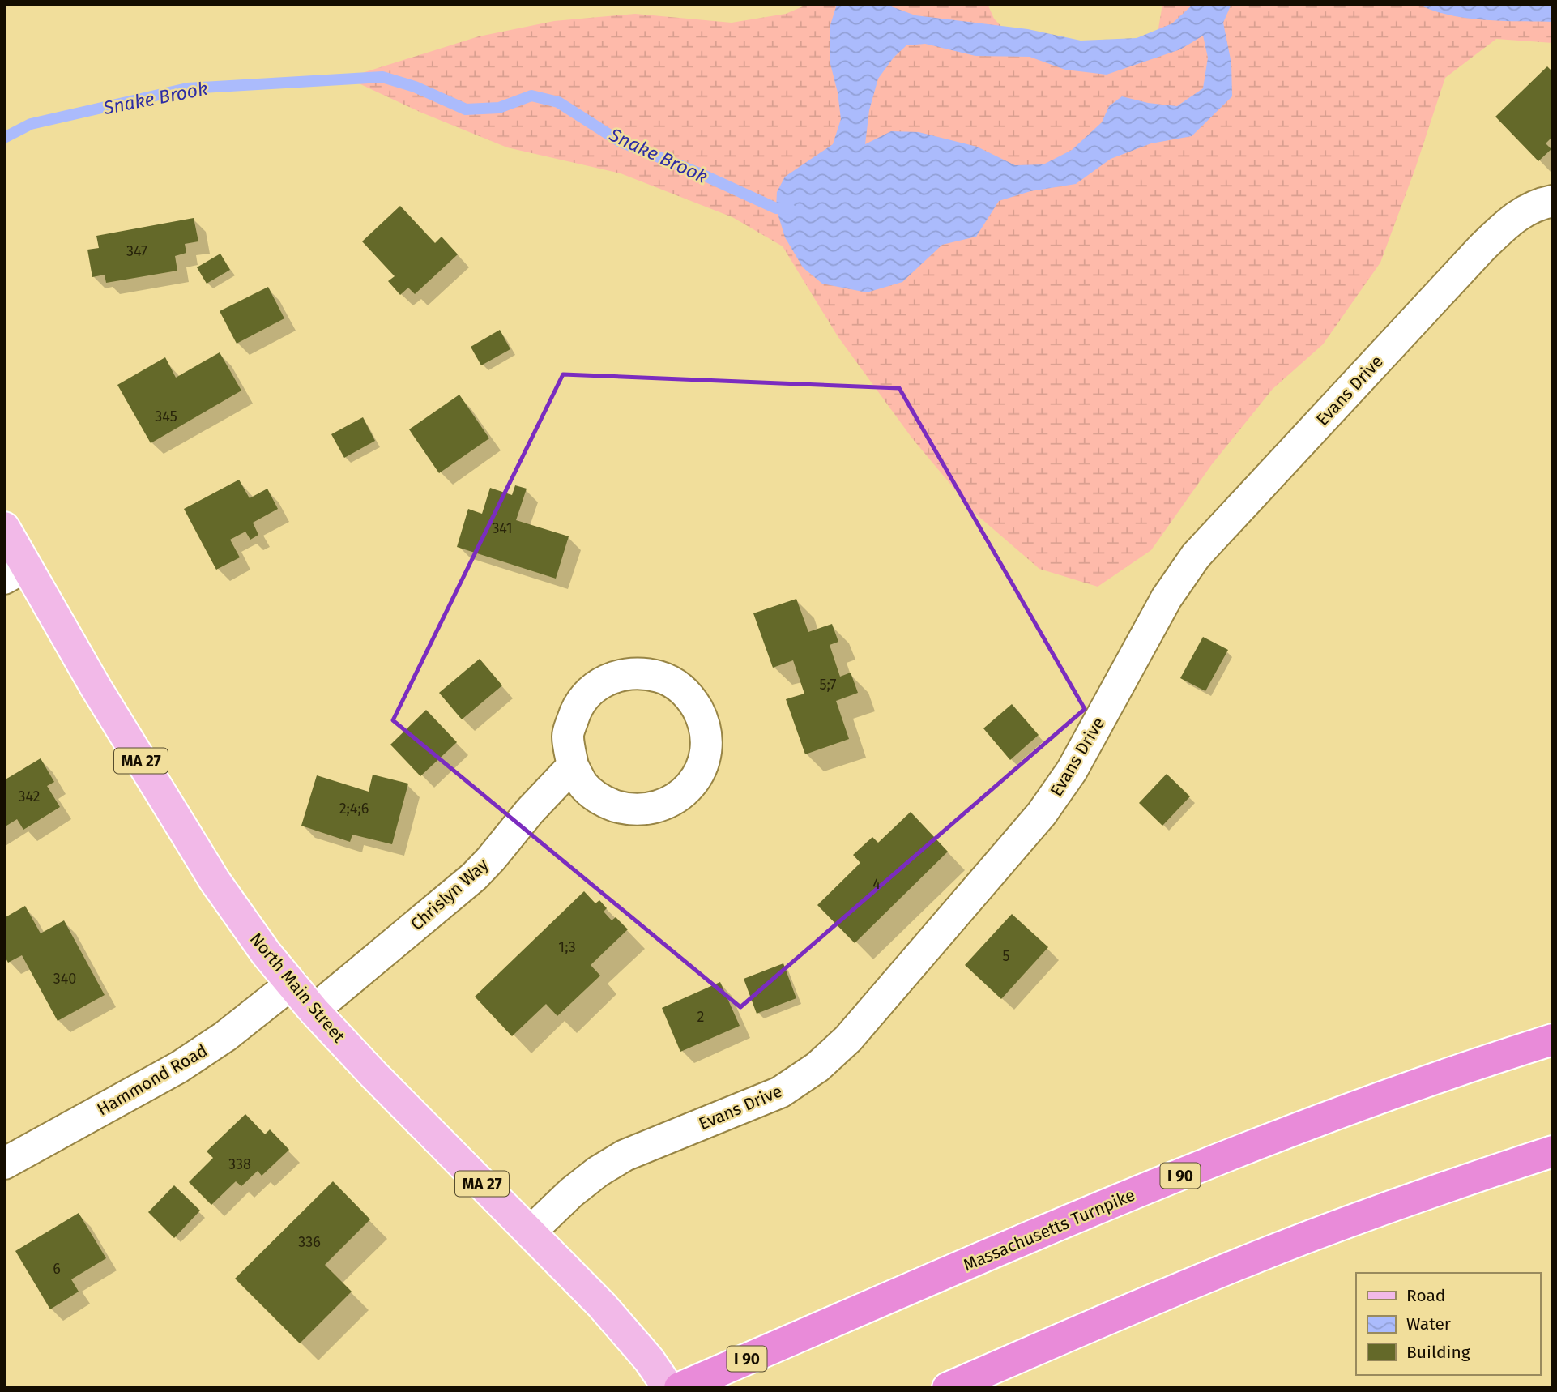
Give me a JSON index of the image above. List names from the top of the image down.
{
  "streets": {
    "highway": ["I 90", "Massachusetts Turnpike"],
    "main road": ["MA 27", "North Main Street"],
    "street": ["Evans Drive", "Chrislyn Way", "Hammond Road"]
  },
  "crossings": [
    ["Evans Drive", "North Main Street"],
    ["Chrislyn Way", "North Main Street"],
    ["North Main Street", "Hammond Road"]
  ],
  "water": ["Snake Brook"],
  "house_numbers": [
    "347",
    "345",
    "341",
    "5;7",
    "342",
    "2;4;6",
    "4",
    "1;3",
    "5",
    "340",
    "2",
    "338",
    "336",
    "6"
  ],
  "legend": ["Road", "Water", "Building"]
}
